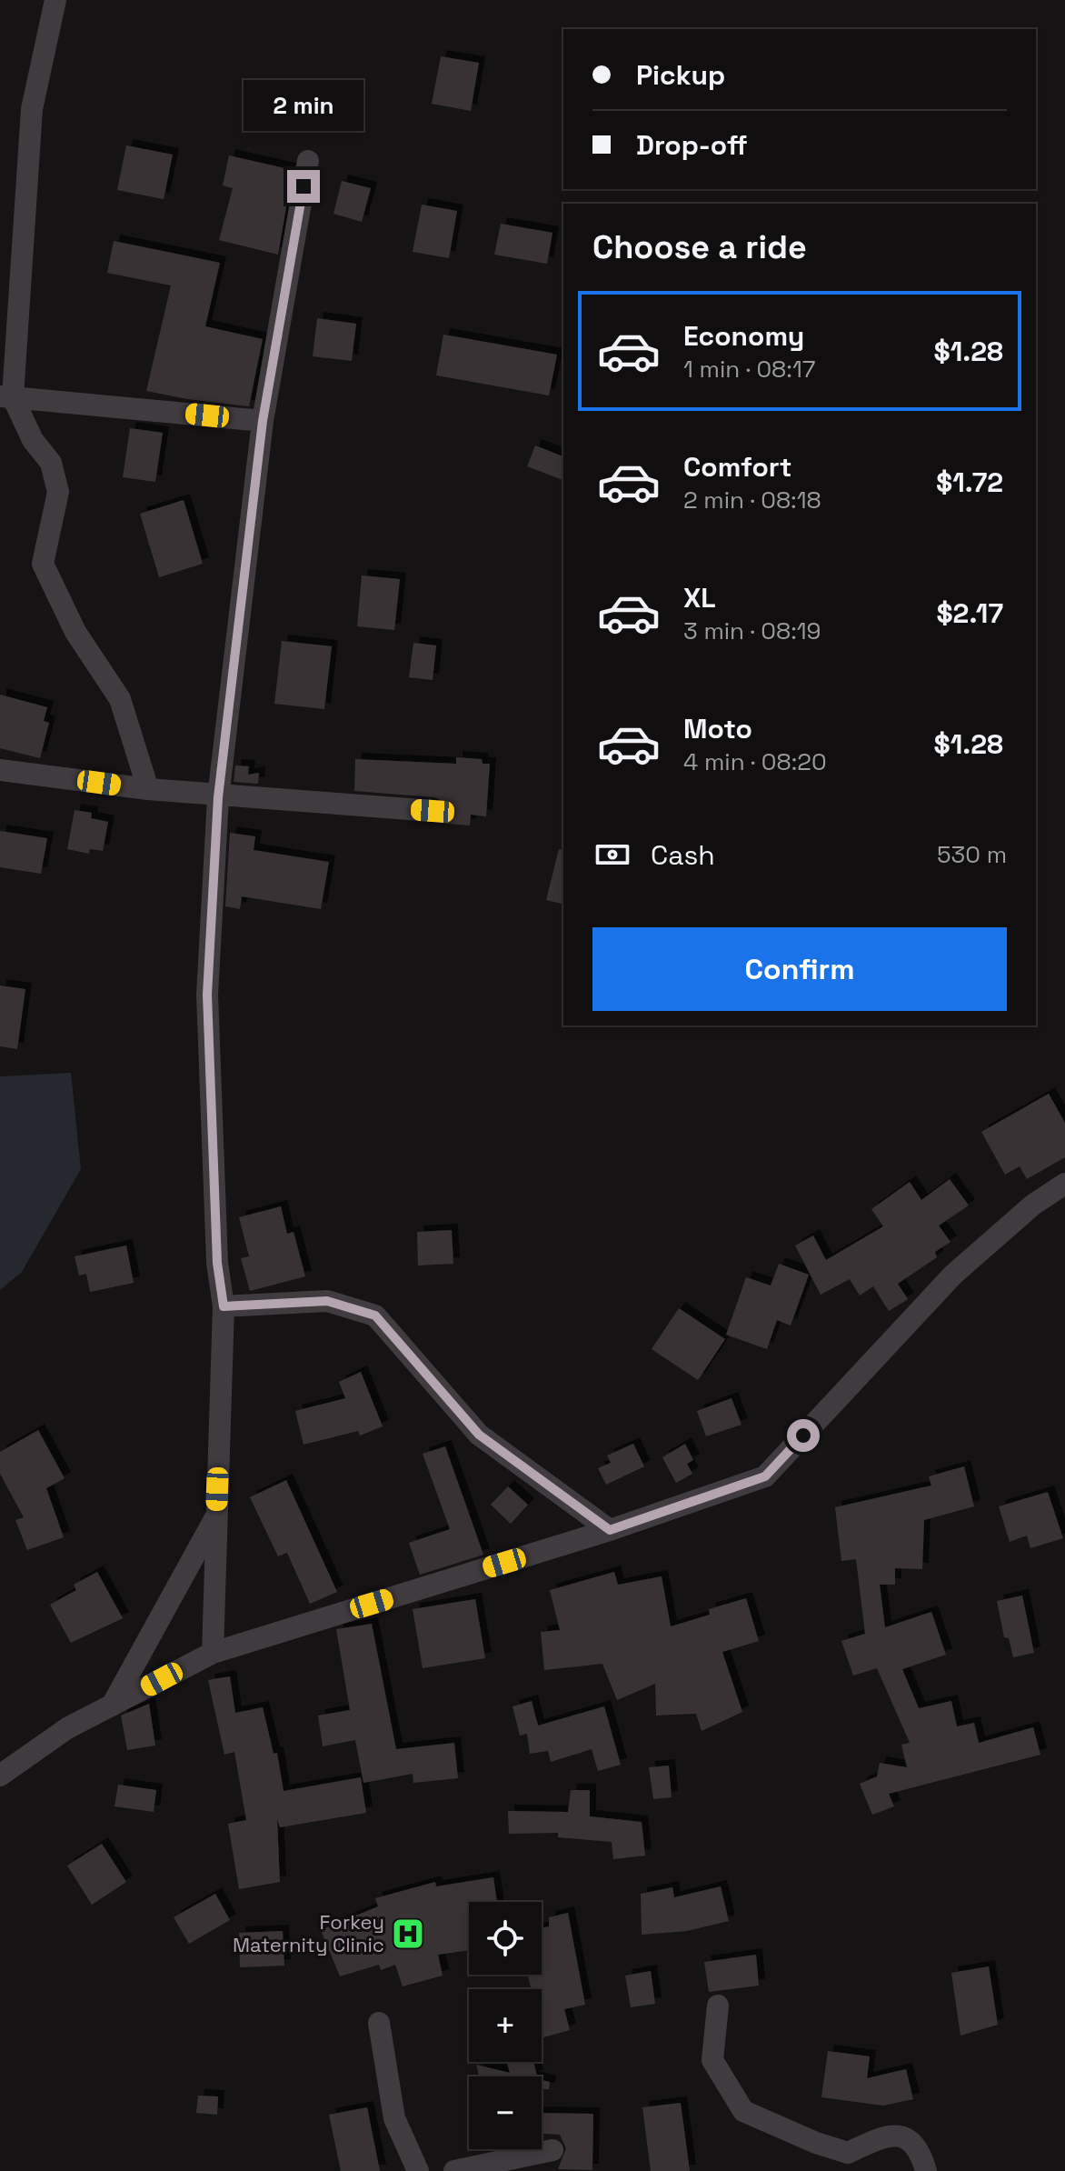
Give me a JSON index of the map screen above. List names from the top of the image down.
{
  "places": {
    "hospital": ["Forkey Maternity Clinic"]
  },
  "page": {
    "banner": ["Pickup", "Drop-off"],
    "bubble": "2 min",
    "heading": "Choose a ride",
    "list": [
      {
        "name": "Economy",
        "note": "1 min · 08:17",
        "value": "$1.28"
      },
      {
        "name": "Comfort",
        "note": "2 min · 08:18",
        "value": "$1.72"
      },
      {
        "name": "XL",
        "note": "3 min · 08:19",
        "value": "$2.17"
      },
      {
        "name": "Moto",
        "note": "4 min · 08:20",
        "value": "$1.28"
      }
    ],
    "pay": ["Cash", "530 m"],
    "buttons": "Confirm",
    "map_buttons": ["+", "−"]
  }
}
